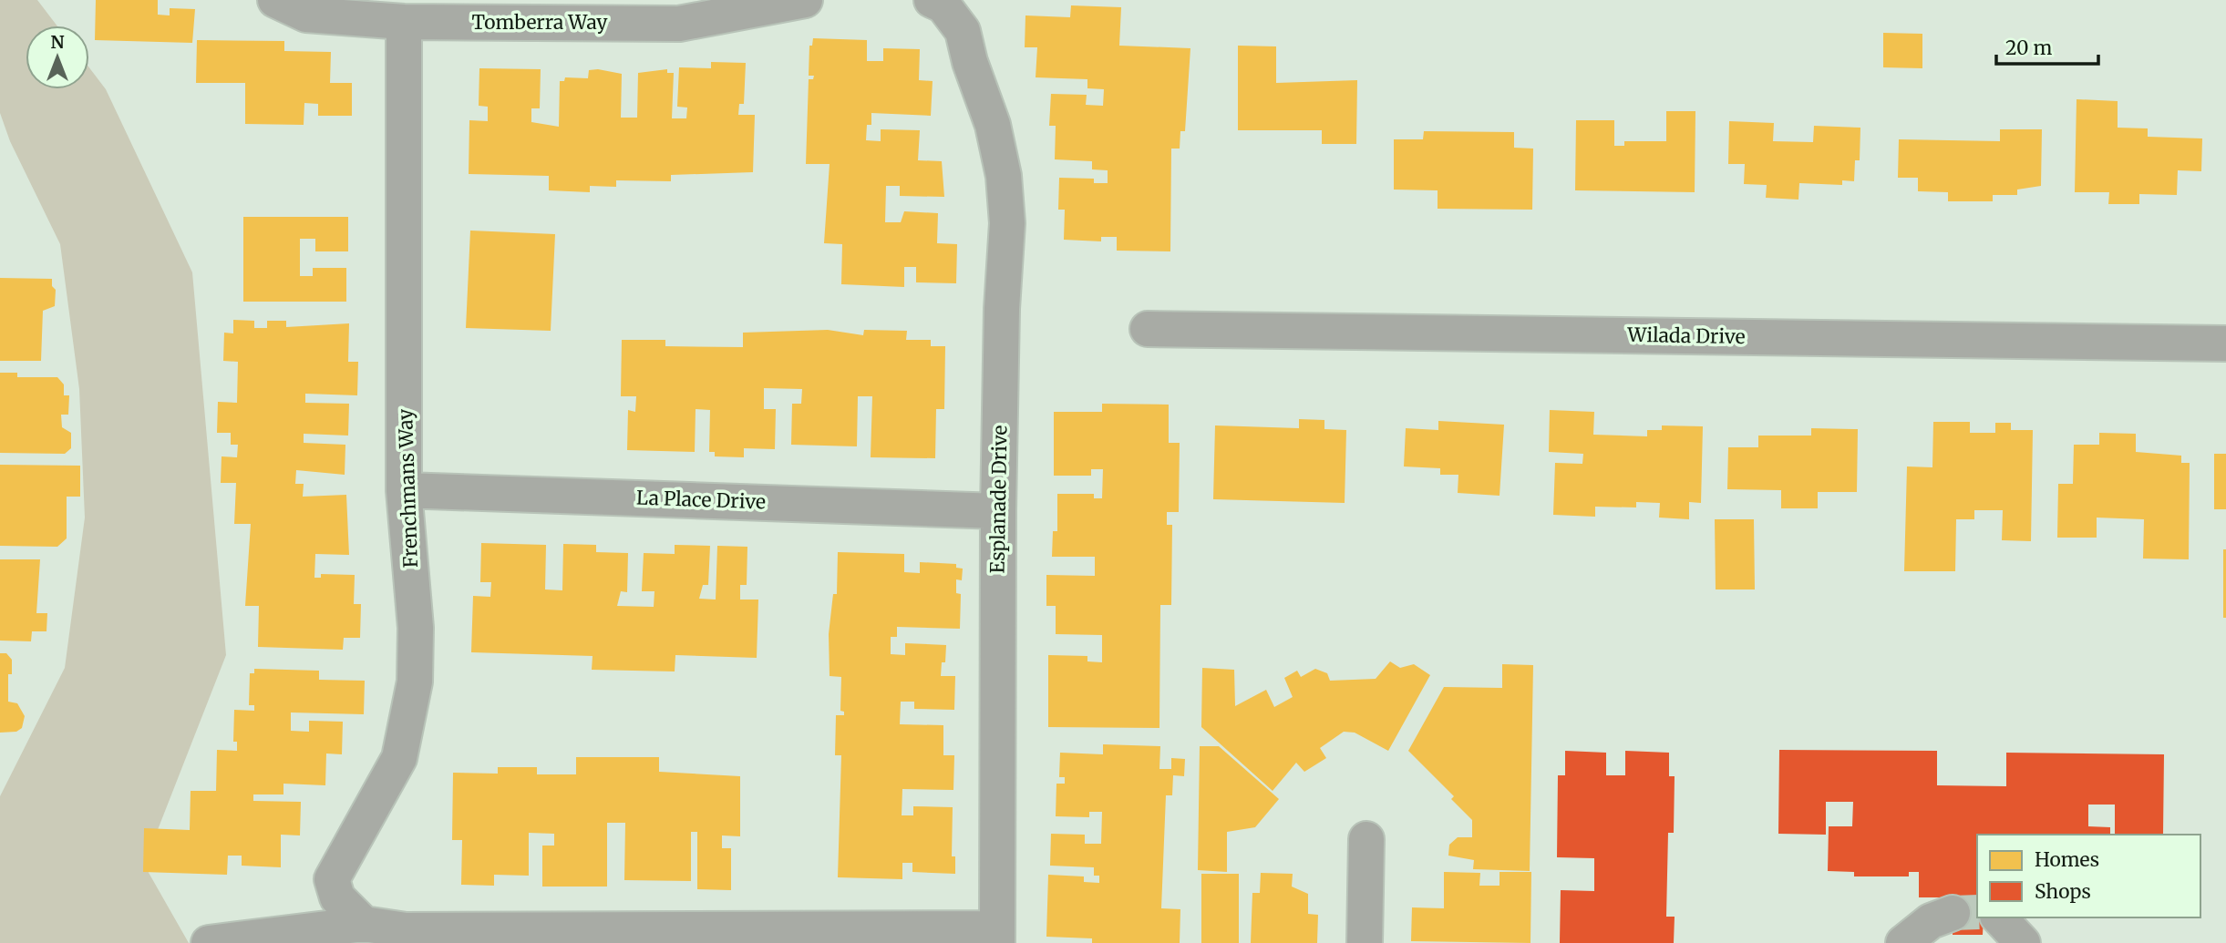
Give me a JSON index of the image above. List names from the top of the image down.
{
  "streets": {
    "street": [
      "Tomberra Way",
      "Wilada Drive",
      "Frenchmans Way",
      "Esplanade Drive",
      "La Place Drive"
    ]
  },
  "crossings": [
    ["Tomberra Way", "Frenchmans Way"],
    ["Frenchmans Way", "La Place Drive"],
    ["Esplanade Drive", "La Place Drive"]
  ],
  "legend": ["Homes", "Shops"],
  "scale_bar": "20 m",
  "north": "top"
}
